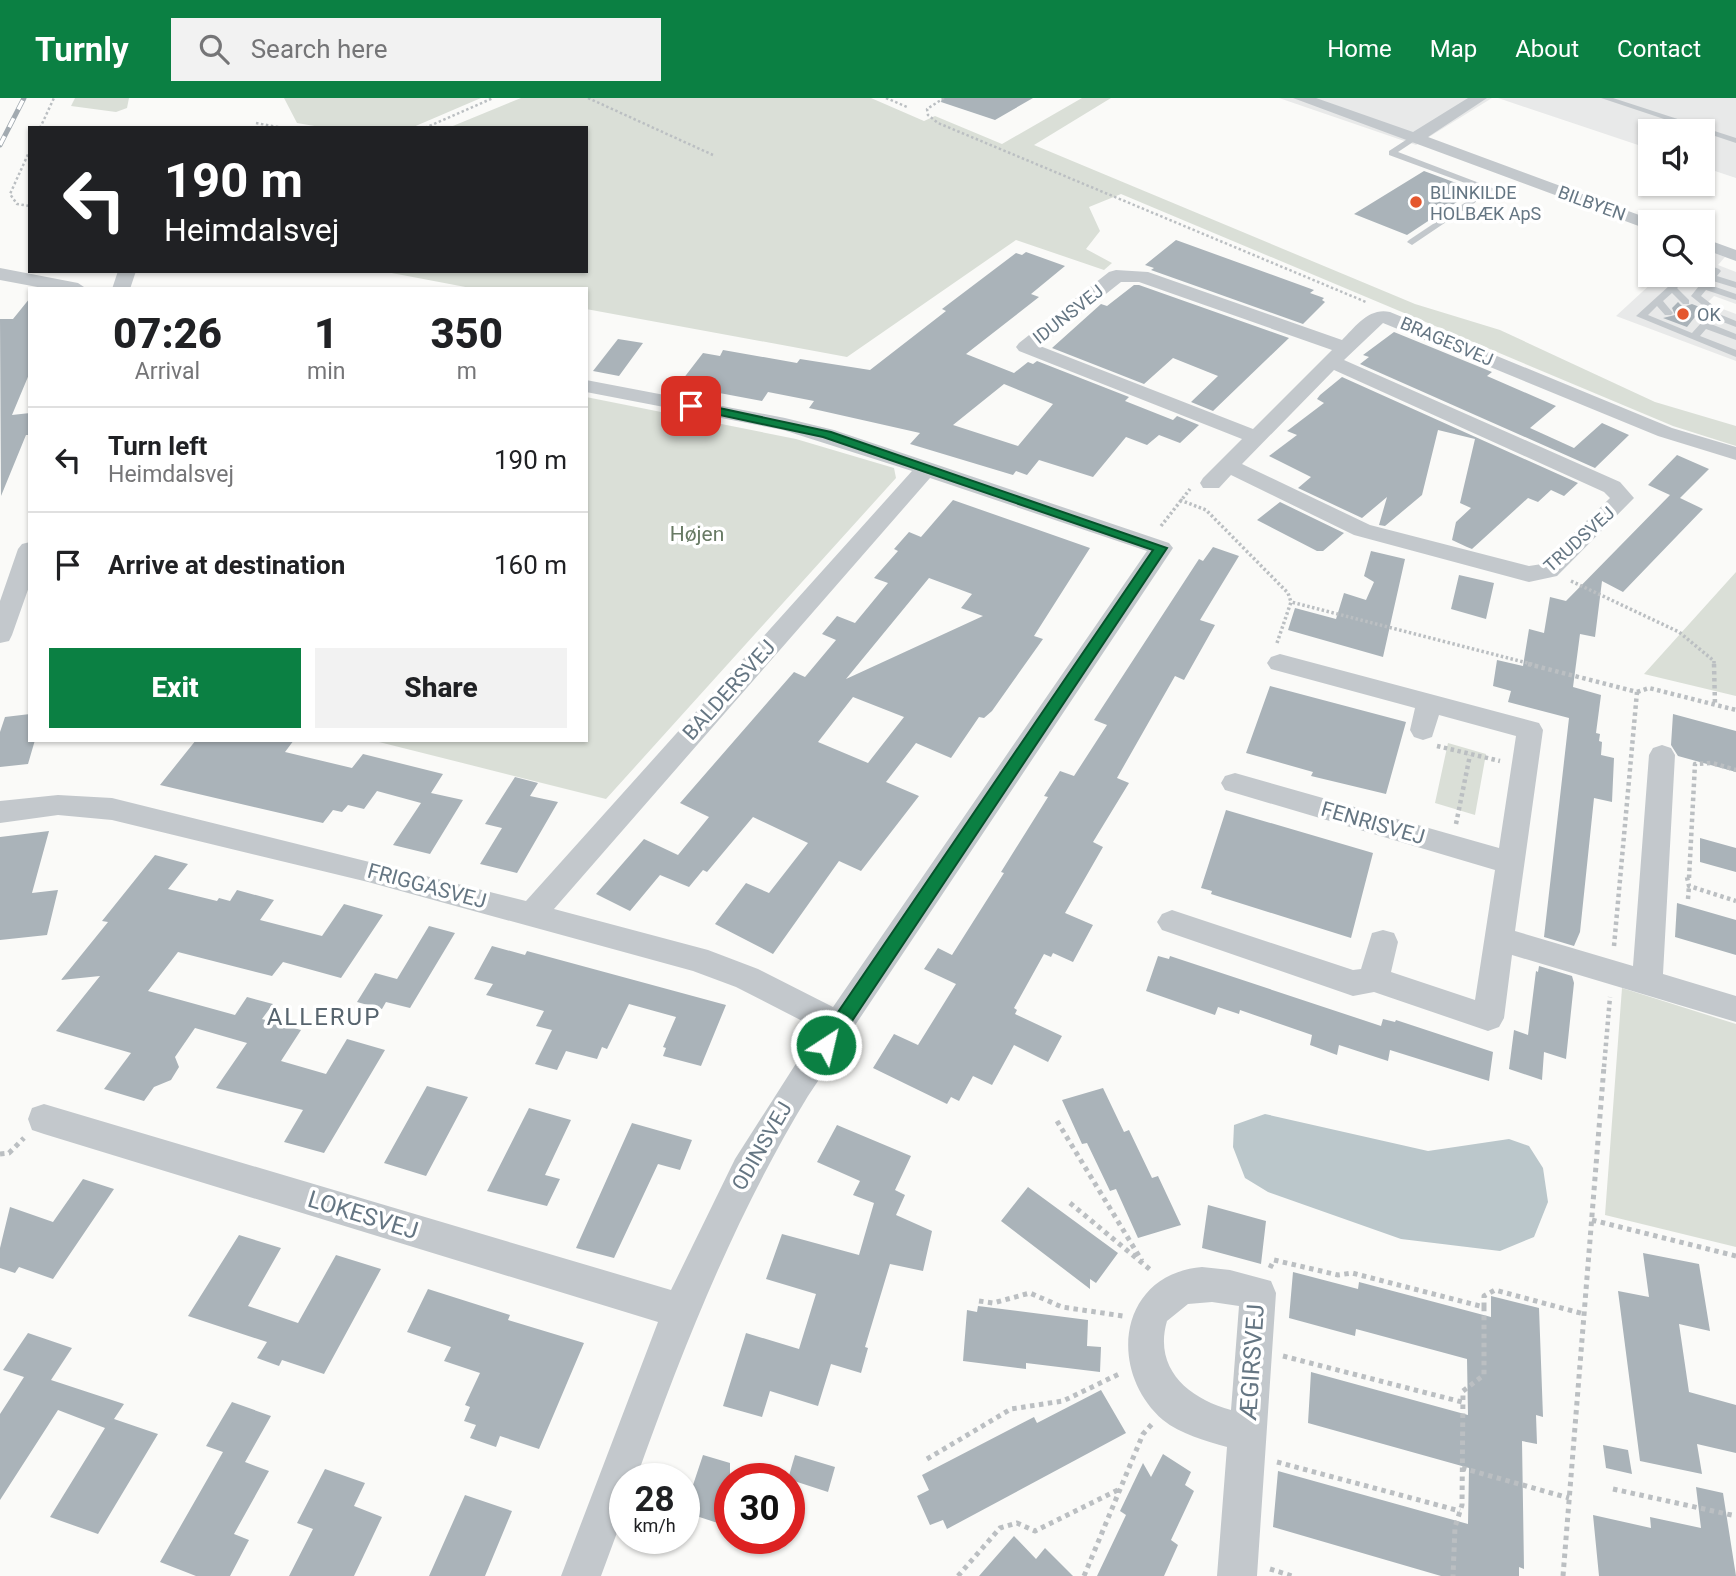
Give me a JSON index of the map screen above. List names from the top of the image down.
{
  "streets": {
    "street": [
      "BILBYEN",
      "IDUNSVEJ",
      "BRAGESVEJ",
      "TRUDSVEJ",
      "BALDERSVEJ",
      "FENRISVEJ",
      "FRIGGASVEJ",
      "ODINSVEJ",
      "LOKESVEJ",
      "ÆGIRSVEJ"
    ]
  },
  "crossings": [
    ["IDUNSVEJ", "BRAGESVEJ"],
    ["IDUNSVEJ", "TRUDSVEJ"],
    ["BRAGESVEJ", "TRUDSVEJ"],
    ["BALDERSVEJ", "FRIGGASVEJ"],
    ["FRIGGASVEJ", "ODINSVEJ"],
    ["ODINSVEJ", "LOKESVEJ"]
  ],
  "districts": ["ALLERUP"],
  "parks": ["Højen"],
  "places": ["BLINKILDE HOLBÆK ApS", "OK"],
  "page": {
    "header": "Turnly",
    "search": "Search here",
    "nav": [
      "Home",
      "Map",
      "About",
      "Contact"
    ],
    "turn": ["190 m", "Heimdalsvej"],
    "eta": [
      "07:26",
      "Arrival",
      "1",
      "min",
      "350",
      "m"
    ],
    "list": [
      {
        "name": "Turn left",
        "note": "Heimdalsvej",
        "value": "190 m"
      },
      {
        "name": "Arrive at destination",
        "value": "160 m"
      }
    ],
    "buttons": ["Exit", "Share"],
    "speed": "28 km/h",
    "limit": "30"
  }
}
